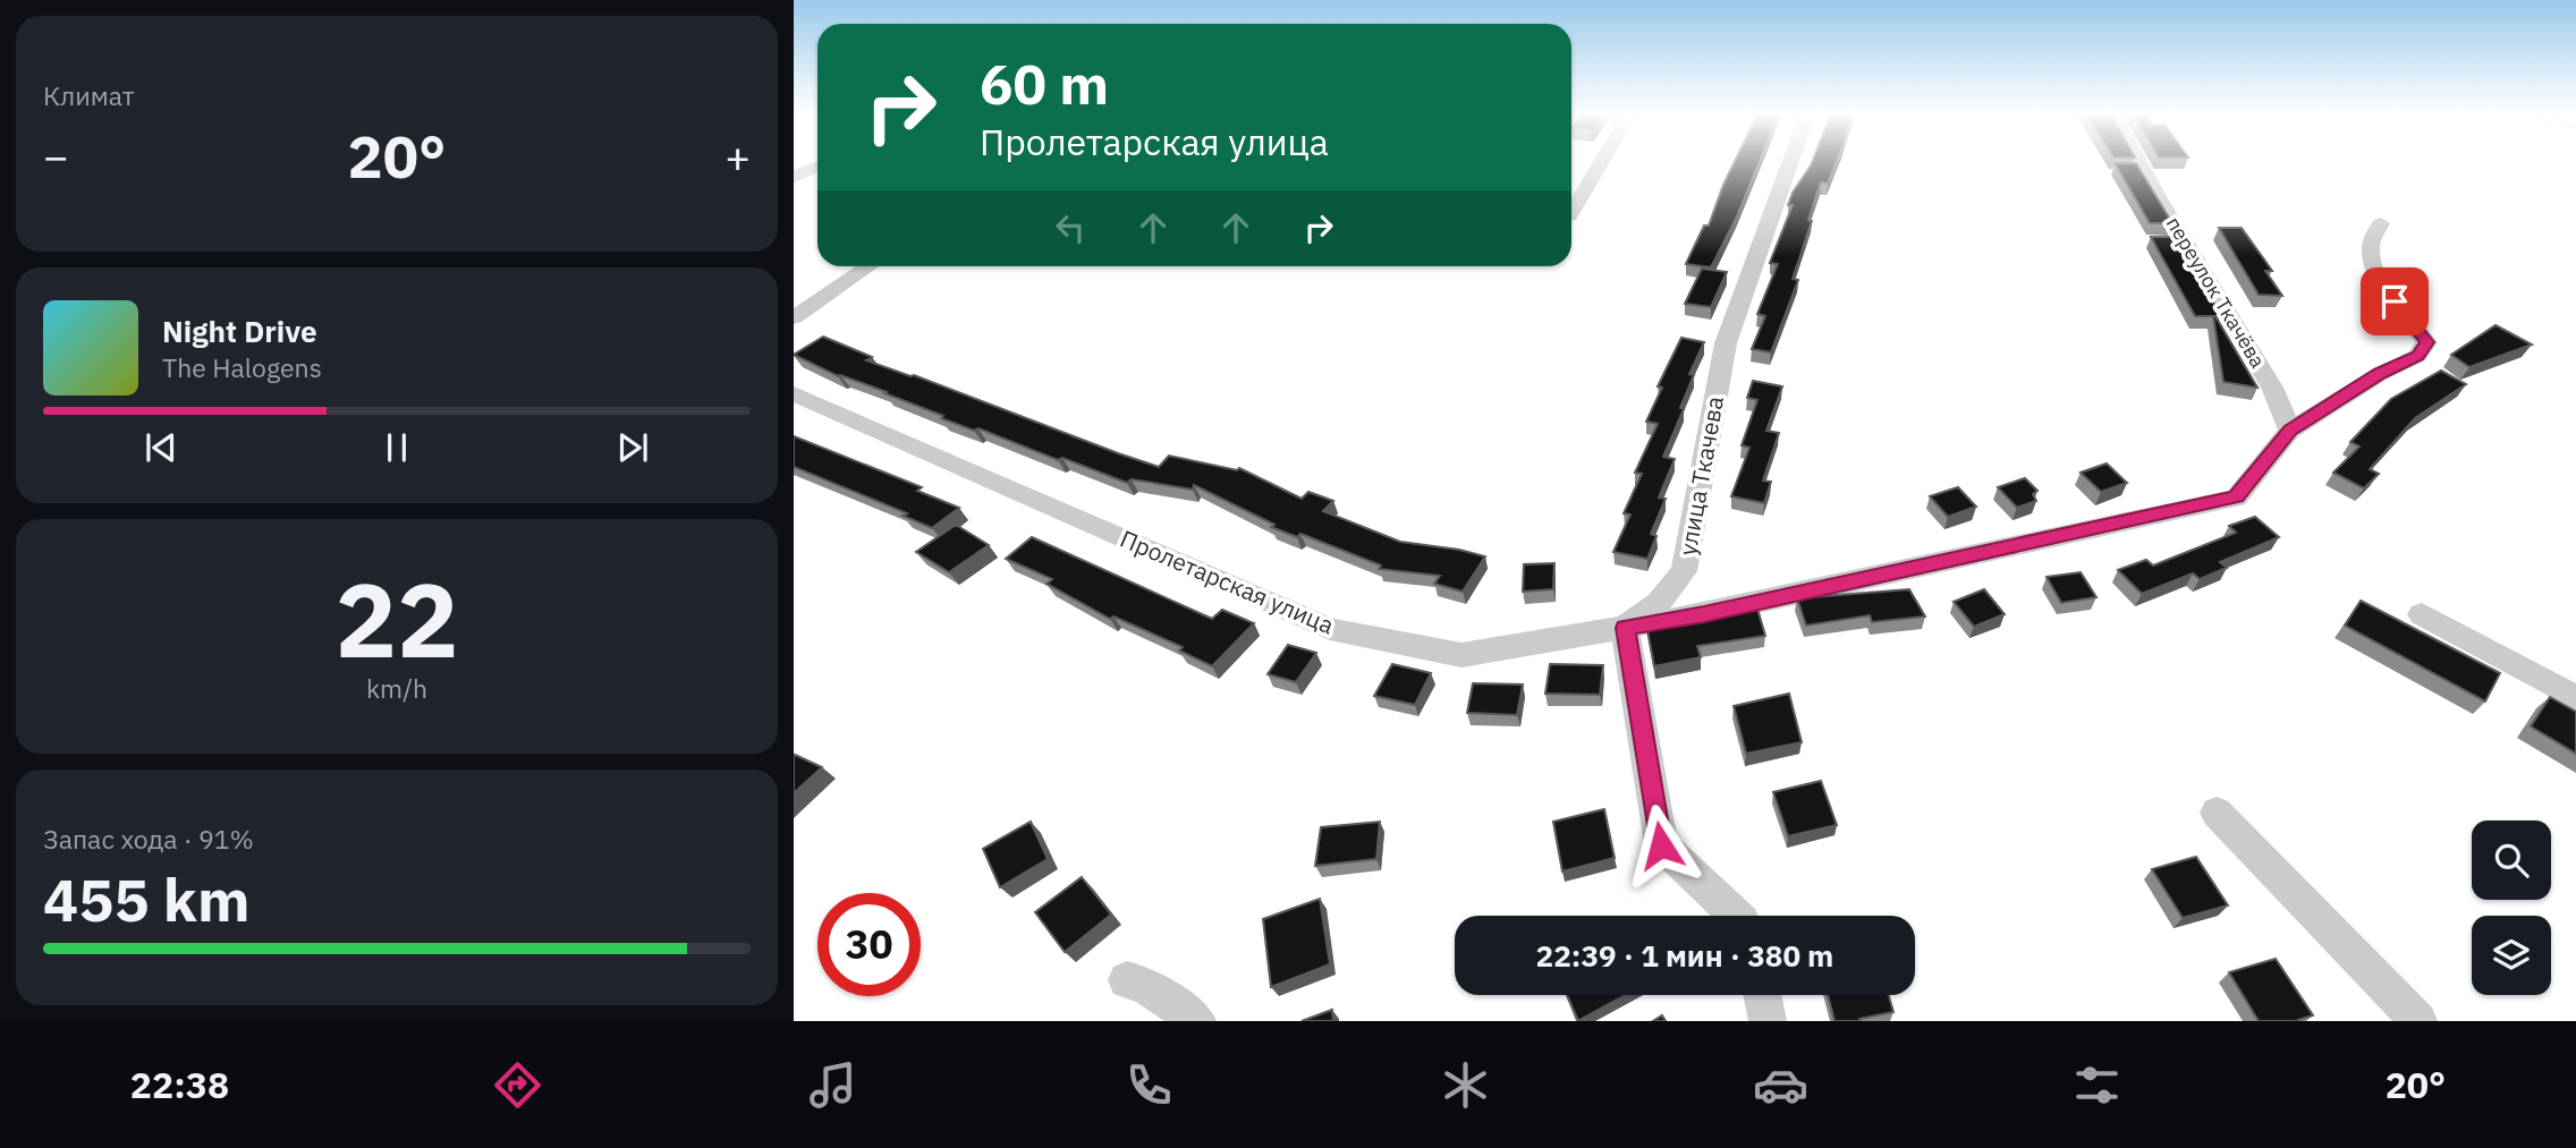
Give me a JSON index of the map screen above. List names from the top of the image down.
{
  "streets": {
    "street": ["переулок Ткачёва", "улица Ткачева", "Пролетарская улица"]
  },
  "crossings": [
    ["переулок Ткачёва", "Пролетарская улица"],
    ["улица Ткачева", "Пролетарская улица"]
  ],
  "page": {
    "tile": [
      "Климат",
      ["22", "km/h"],
      ["Запас хода · 91%", "455 km"]
    ],
    "turn": ["60 m", "Пролетарская улица"],
    "heat": ["−", "20°", "+"],
    "song": ["Night Drive", "The Halogens"],
    "limit": "30",
    "trip": "22:39 · 1 мин · 380 m",
    "tabs": ["22:38", "20°"]
  }
}
